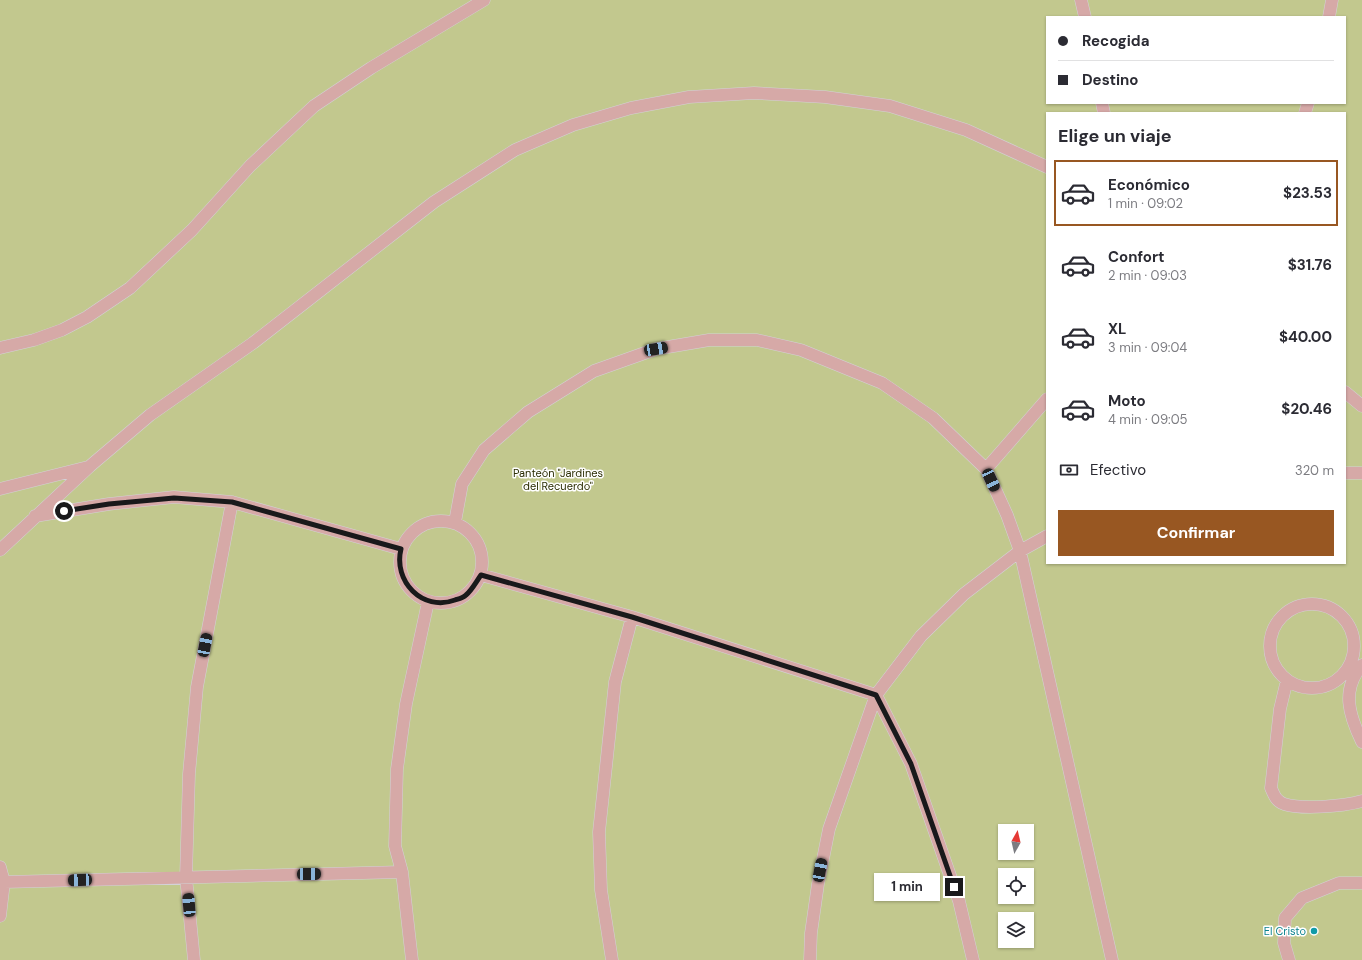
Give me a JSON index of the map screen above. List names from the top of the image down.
{
  "parks": ["Panteón \"Jardines del Recuerdo\""],
  "places": ["El Cristo"],
  "north": "top",
  "page": {
    "banner": ["Recogida", "Destino"],
    "heading": "Elige un viaje",
    "list": [
      {
        "name": "Económico",
        "note": "1 min · 09:02",
        "value": "$23.53"
      },
      {
        "name": "Confort",
        "note": "2 min · 09:03",
        "value": "$31.76"
      },
      {
        "name": "XL",
        "note": "3 min · 09:04",
        "value": "$40.00"
      },
      {
        "name": "Moto",
        "note": "4 min · 09:05",
        "value": "$20.46"
      }
    ],
    "pay": ["Efectivo", "320 m"],
    "buttons": "Confirmar",
    "bubble": "1 min"
  }
}
